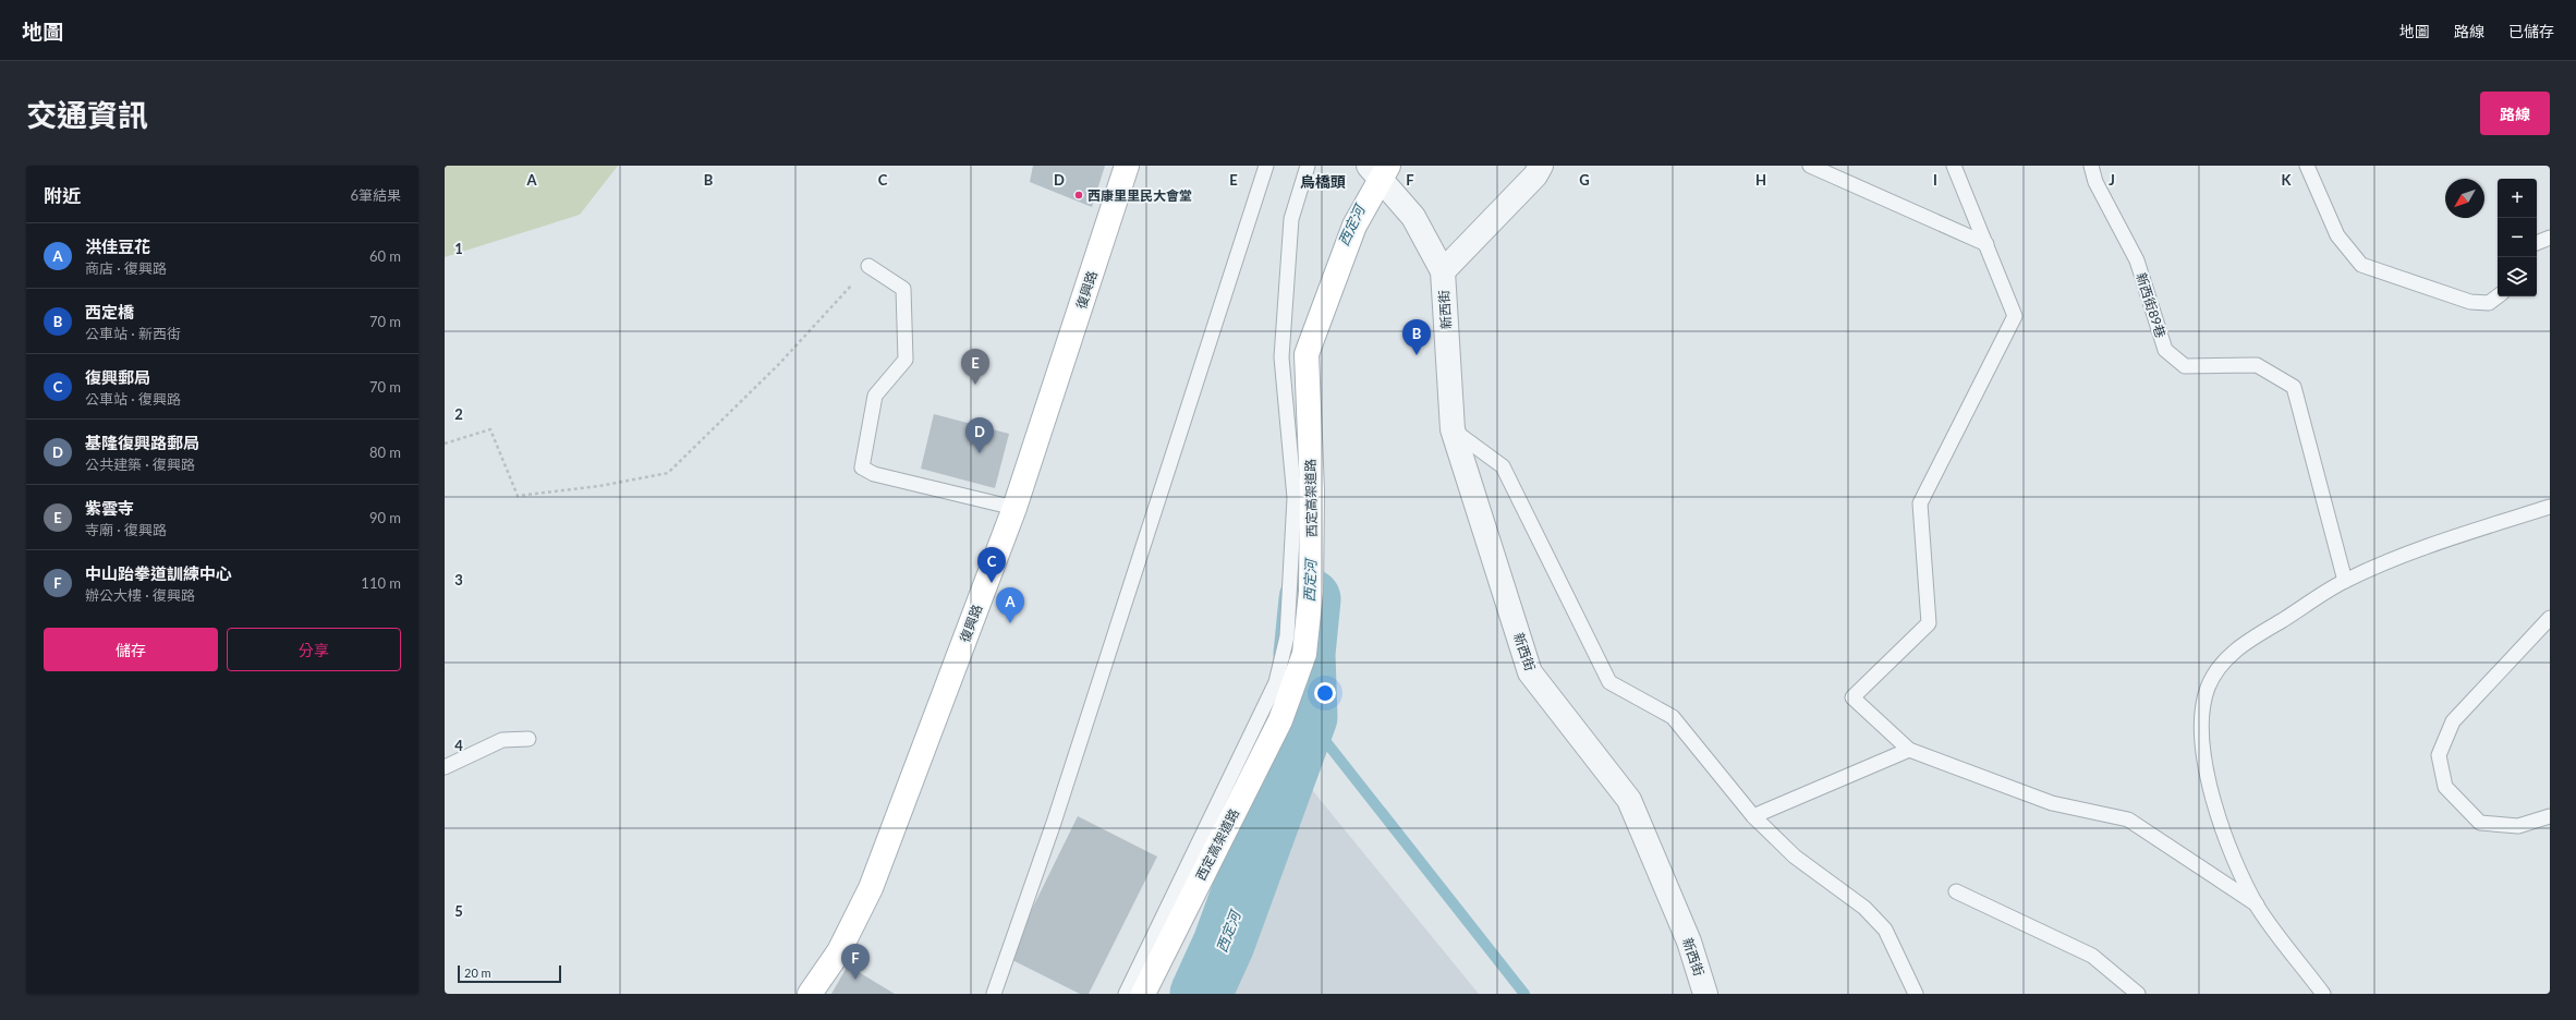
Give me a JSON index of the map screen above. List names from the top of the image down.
{
  "streets": {
    "street": ["復興路", "新西街", "西定高架道路"],
    "lane": ["新西街89巷"]
  },
  "crossings": [
    ["新西街", "西定高架道路"]
  ],
  "districts": ["烏橋頭"],
  "water": ["西定河"],
  "places": ["西康里里民大會堂"],
  "scale_bar": "20 m",
  "north": "bottom left",
  "page": {
    "header": "地圖",
    "nav": ["地圖", "路線", "已儲存"],
    "title": "交通資訊",
    "buttons": [
      "路線",
      ["儲存", "分享"]
    ],
    "heading": ["附近", "6筆結果"],
    "map_buttons": ["+", "−"],
    "list": [
      {
        "mark": "A",
        "name": "洪佳豆花",
        "note": "商店 · 復興路",
        "value": "60 m"
      },
      {
        "mark": "B",
        "name": "西定橋",
        "note": "公車站 · 新西街",
        "value": "70 m"
      },
      {
        "mark": "C",
        "name": "復興郵局",
        "note": "公車站 · 復興路",
        "value": "70 m"
      },
      {
        "mark": "D",
        "name": "基隆復興路郵局",
        "note": "公共建築 · 復興路",
        "value": "80 m"
      },
      {
        "mark": "E",
        "name": "紫雲寺",
        "note": "寺廟 · 復興路",
        "value": "90 m"
      },
      {
        "mark": "F",
        "name": "中山跆拳道訓練中心",
        "note": "辦公大樓 · 復興路",
        "value": "110 m"
      }
    ],
    "pins": [
      "B",
      "E",
      "D",
      "C",
      "A",
      "F"
    ],
    "scale": "20 m"
  },
  "grid": {
    "columns": [
      "A",
      "B",
      "C",
      "D",
      "E",
      "F",
      "G",
      "H",
      "I",
      "J",
      "K"
    ],
    "rows": [
      "1",
      "2",
      "3",
      "4",
      "5"
    ]
  }
}
